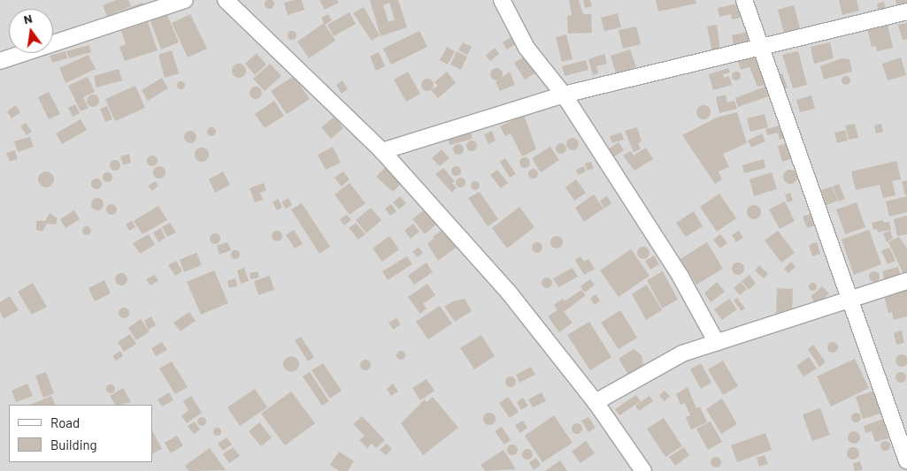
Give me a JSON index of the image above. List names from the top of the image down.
{
  "legend": ["Road", "Building"],
  "north": "top"
}
